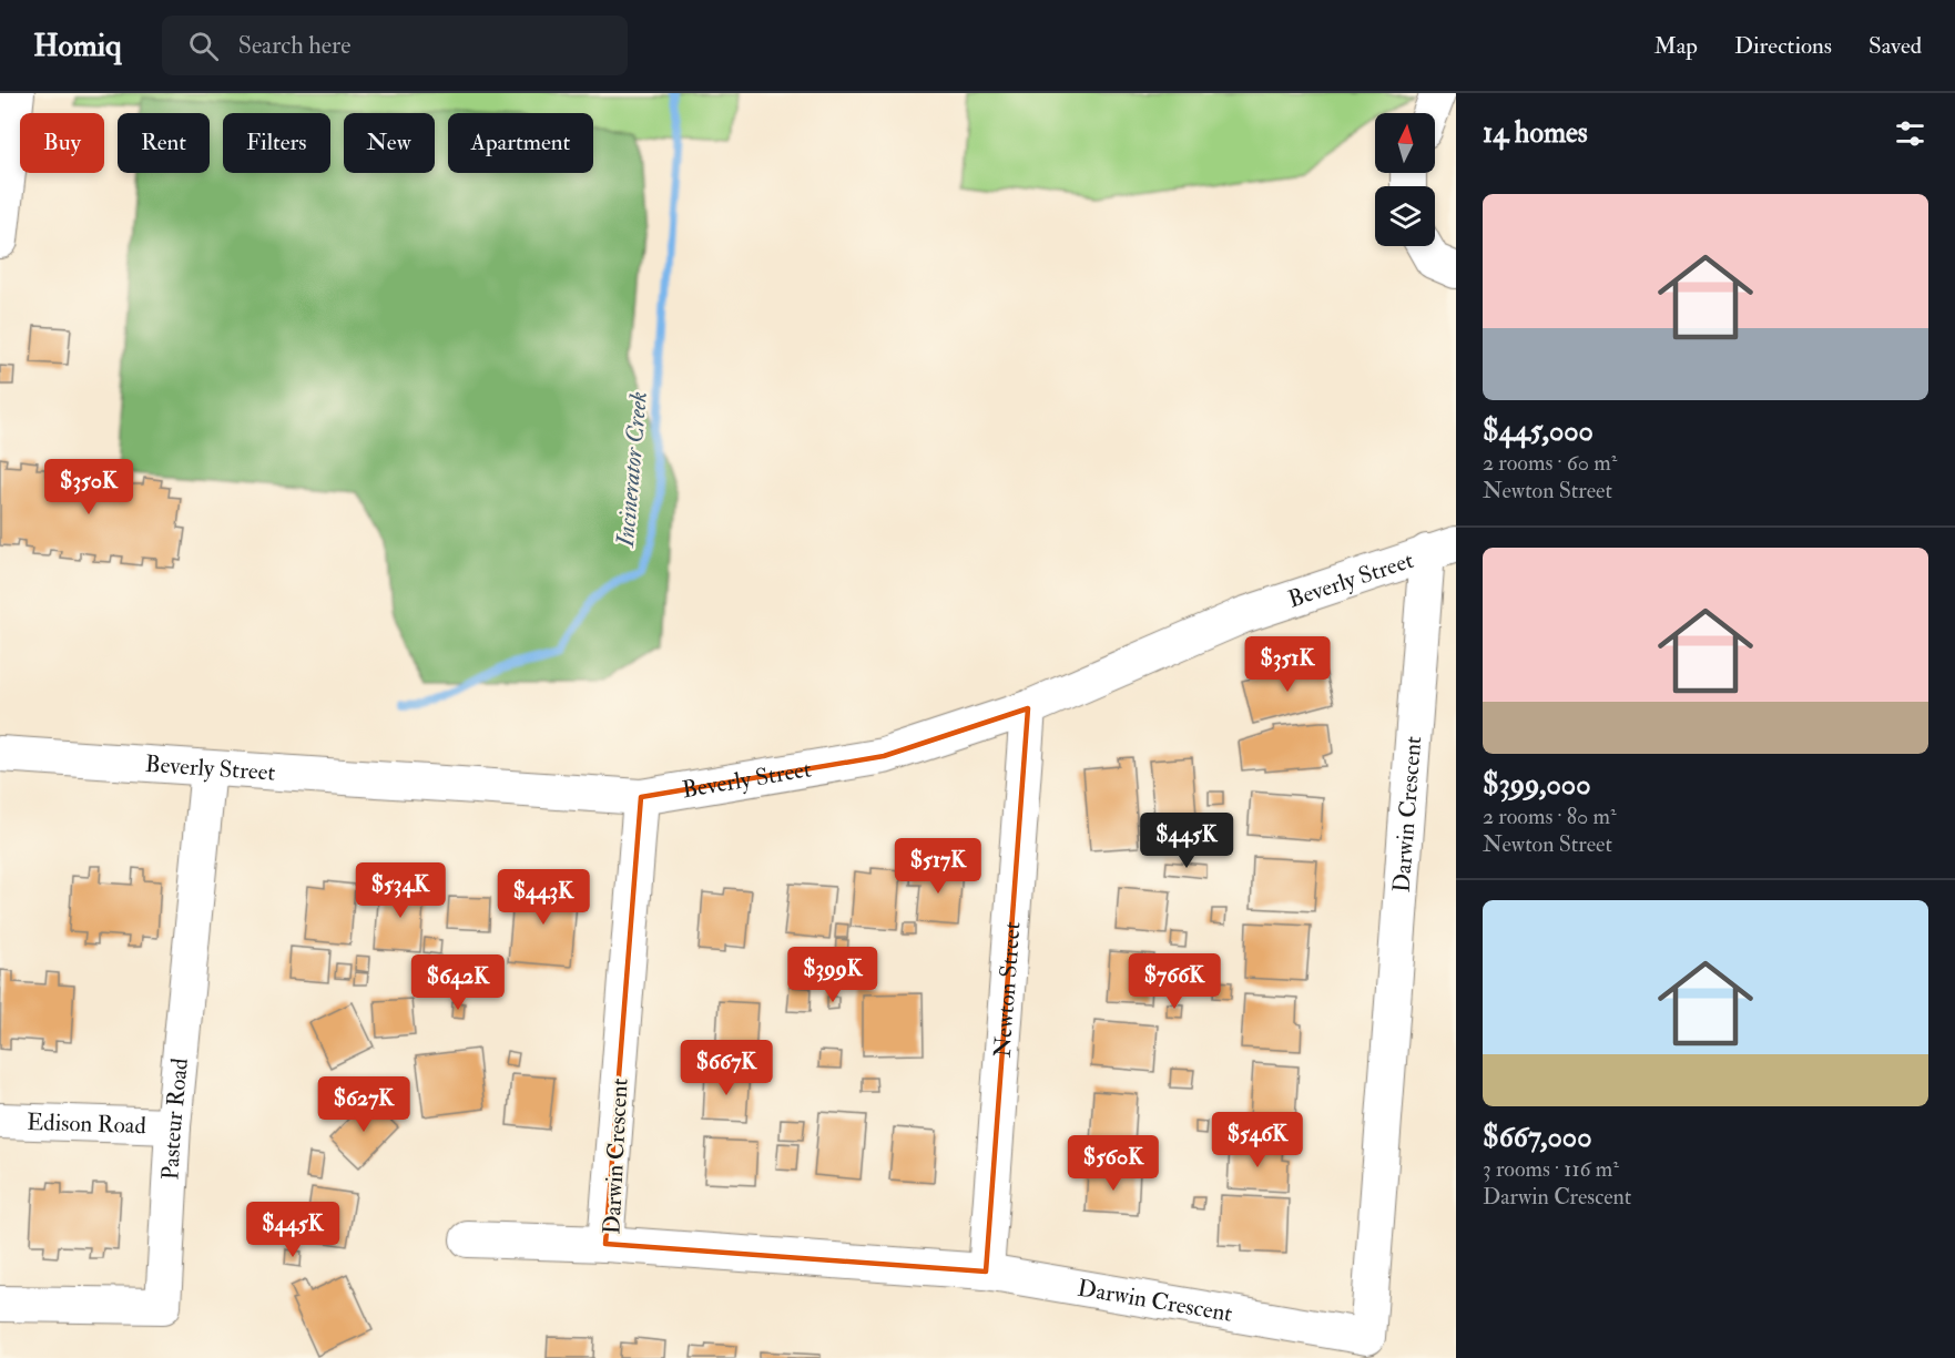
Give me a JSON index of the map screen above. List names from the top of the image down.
{
  "streets": {
    "street": [
      "Beverly Street",
      "Darwin Crescent",
      "Newton Street",
      "Pasteur Road",
      "Edison Road"
    ]
  },
  "crossings": [
    ["Beverly Street", "Darwin Crescent"],
    ["Beverly Street", "Newton Street"],
    ["Beverly Street", "Pasteur Road"],
    ["Darwin Crescent", "Newton Street"],
    ["Pasteur Road", "Edison Road"]
  ],
  "water": ["Incinerator Creek"],
  "north": "top",
  "page": {
    "header": "Homiq",
    "search": "Search here",
    "nav": ["Map", "Directions", "Saved"],
    "heading": "14 homes",
    "chip": [
      "Buy",
      "Rent",
      "Filters",
      "New",
      "Apartment"
    ],
    "list": [
      {
        "name": "$445,000",
        "note": "2 rooms · 60 m² · Newton Street"
      },
      {
        "name": "$399,000",
        "note": "2 rooms · 80 m² · Newton Street"
      },
      {
        "name": "$667,000",
        "note": "3 rooms · 116 m² · Darwin Crescent"
      }
    ],
    "price": [
      "$350K",
      "$351K",
      "$445K",
      "$517K",
      "$534K",
      "$443K",
      "$399K",
      "$766K",
      "$642K",
      "$667K",
      "$627K",
      "$546K",
      "$560K",
      "$445K"
    ]
  }
}
